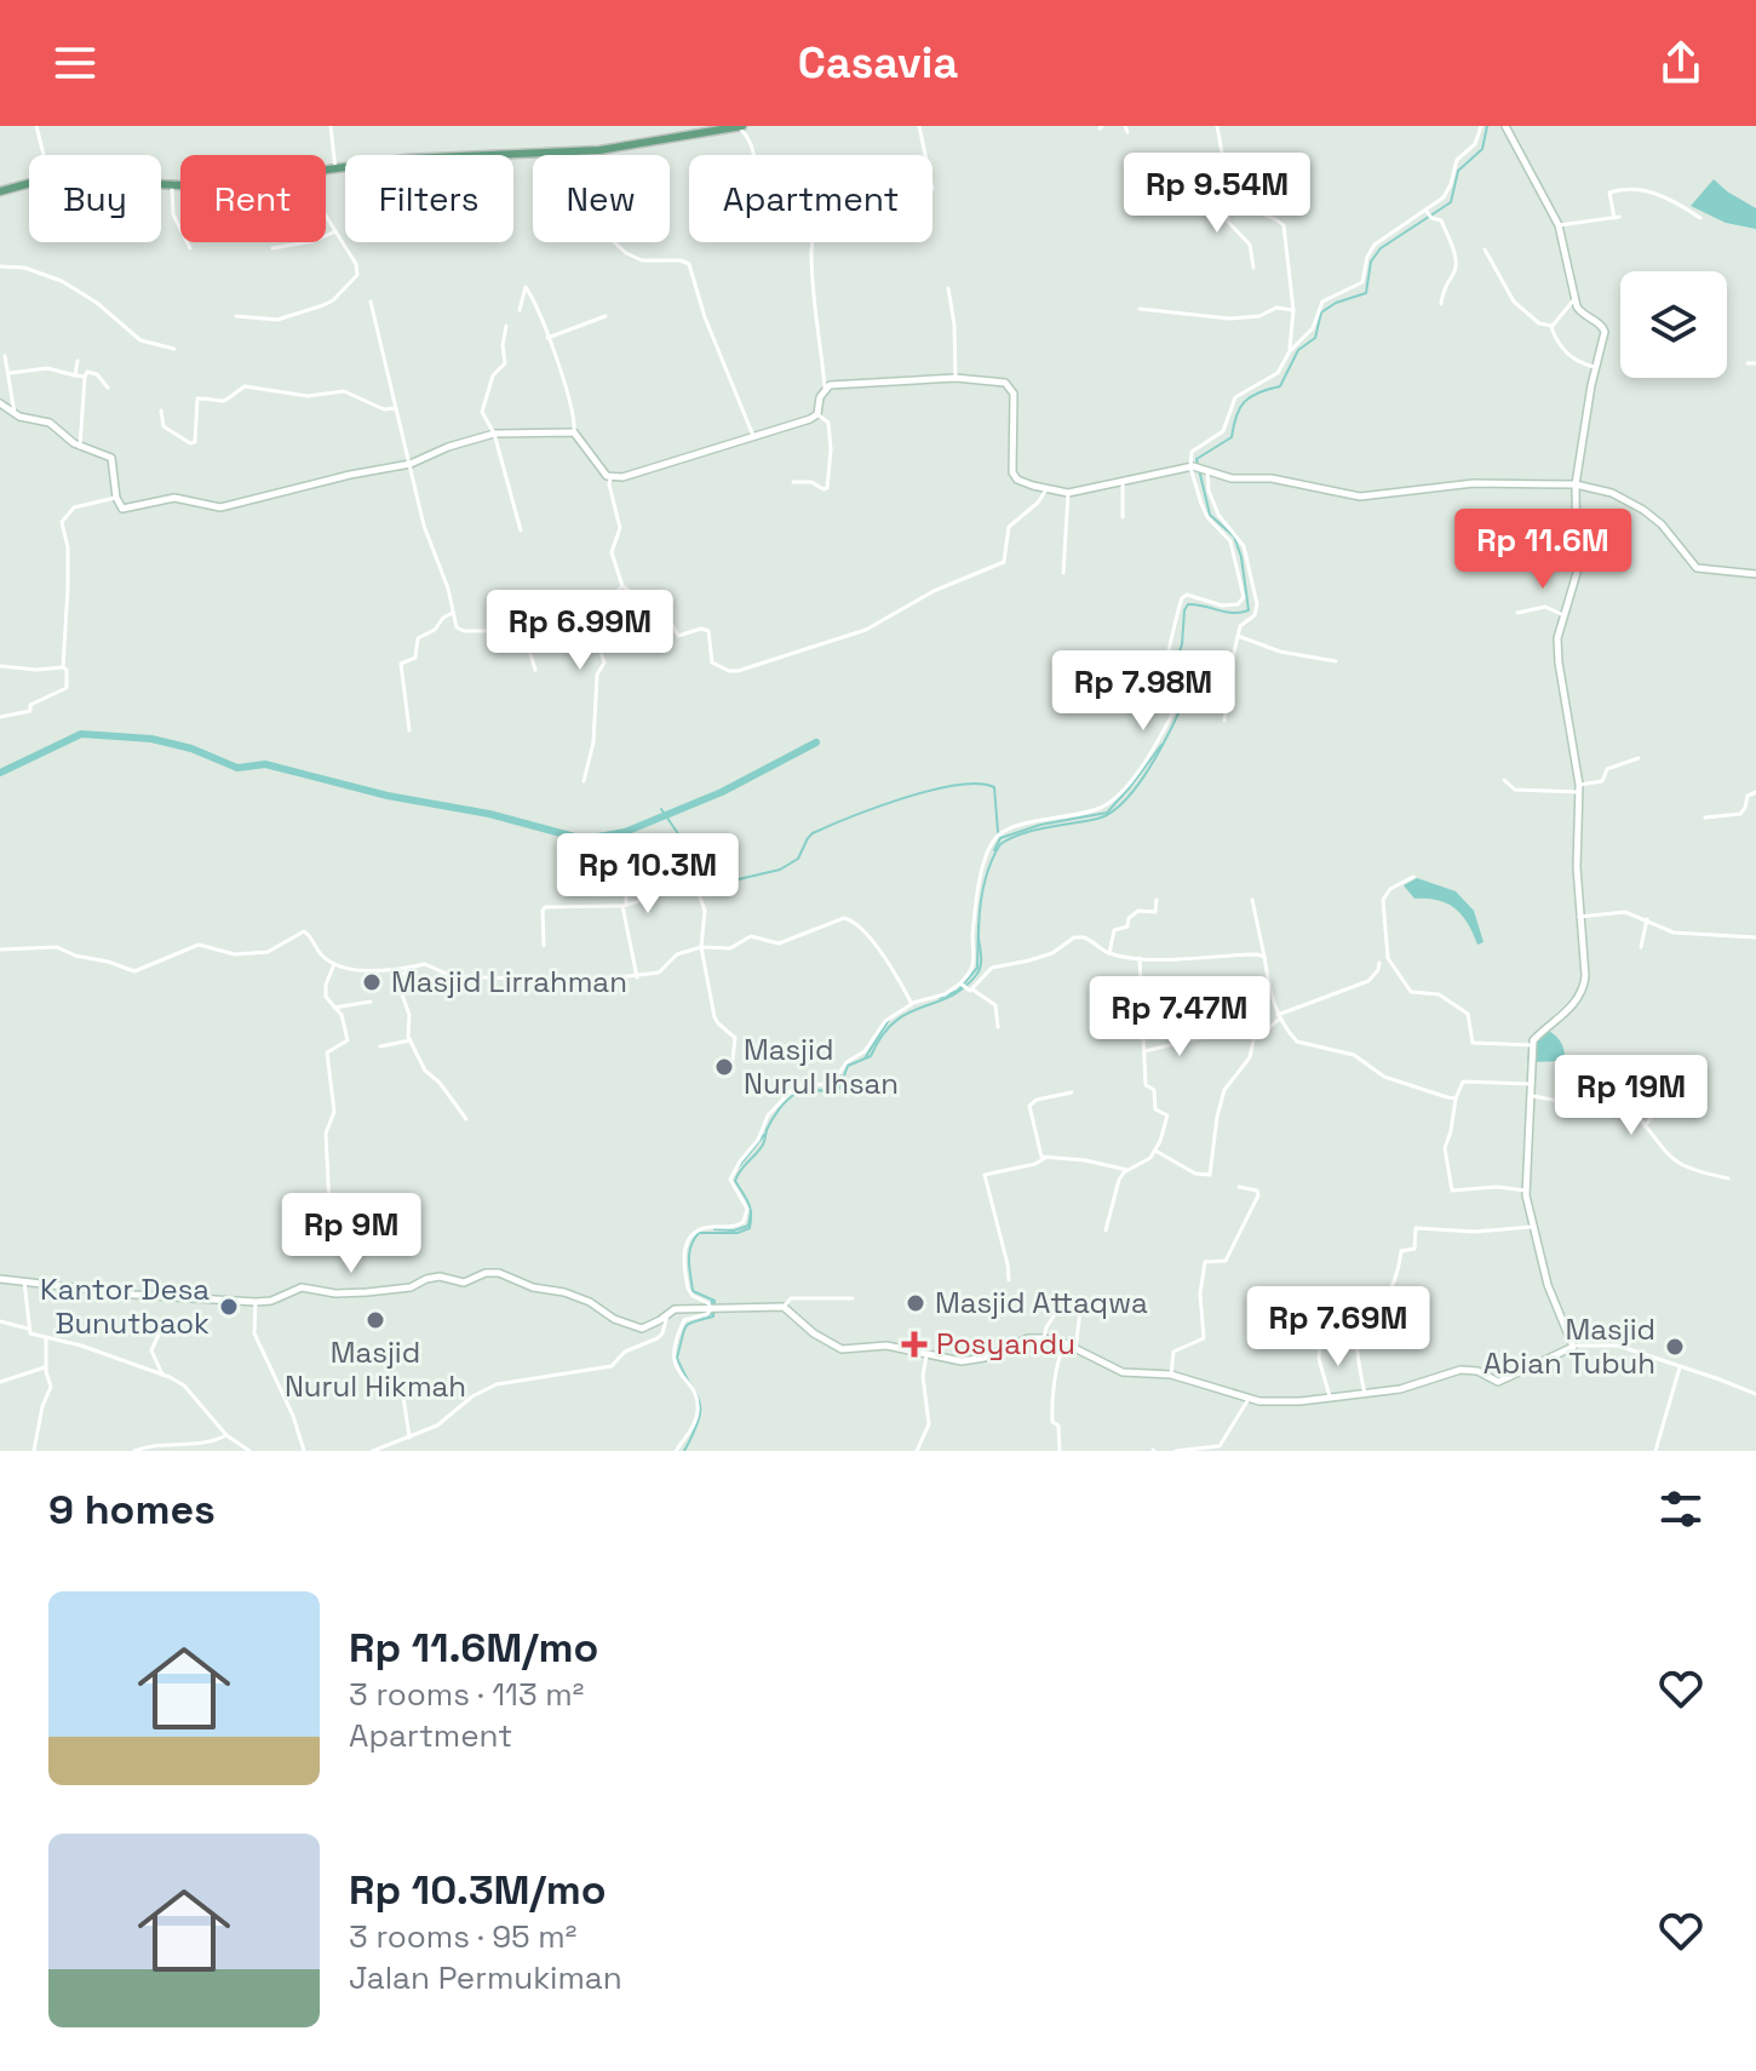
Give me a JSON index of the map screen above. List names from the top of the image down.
{
  "places": {
    "other": [
      "Masjid Lirrahman",
      "Masjid Nurul Ihsan",
      "Masjid Attaqwa",
      "Kantor Desa Bunutbaok",
      "Masjid Nurul Hikmah",
      "Masjid Abian Tubuh"
    ],
    "health": ["Posyandu"]
  },
  "page": {
    "header": "Casavia",
    "price": [
      "Rp 9.54M",
      "Rp 11.6M",
      "Rp 6.99M",
      "Rp 7.98M",
      "Rp 10.3M",
      "Rp 7.47M",
      "Rp 19M",
      "Rp 9M",
      "Rp 7.69M"
    ],
    "chip": [
      "Buy",
      "Rent",
      "Filters",
      "New",
      "Apartment"
    ],
    "heading": "9 homes",
    "list": [
      {
        "name": "Rp 11.6M/mo",
        "note": "3 rooms · 113 m² · Apartment"
      },
      {
        "name": "Rp 10.3M/mo",
        "note": "3 rooms · 95 m² · Jalan Permukiman"
      }
    ]
  }
}
